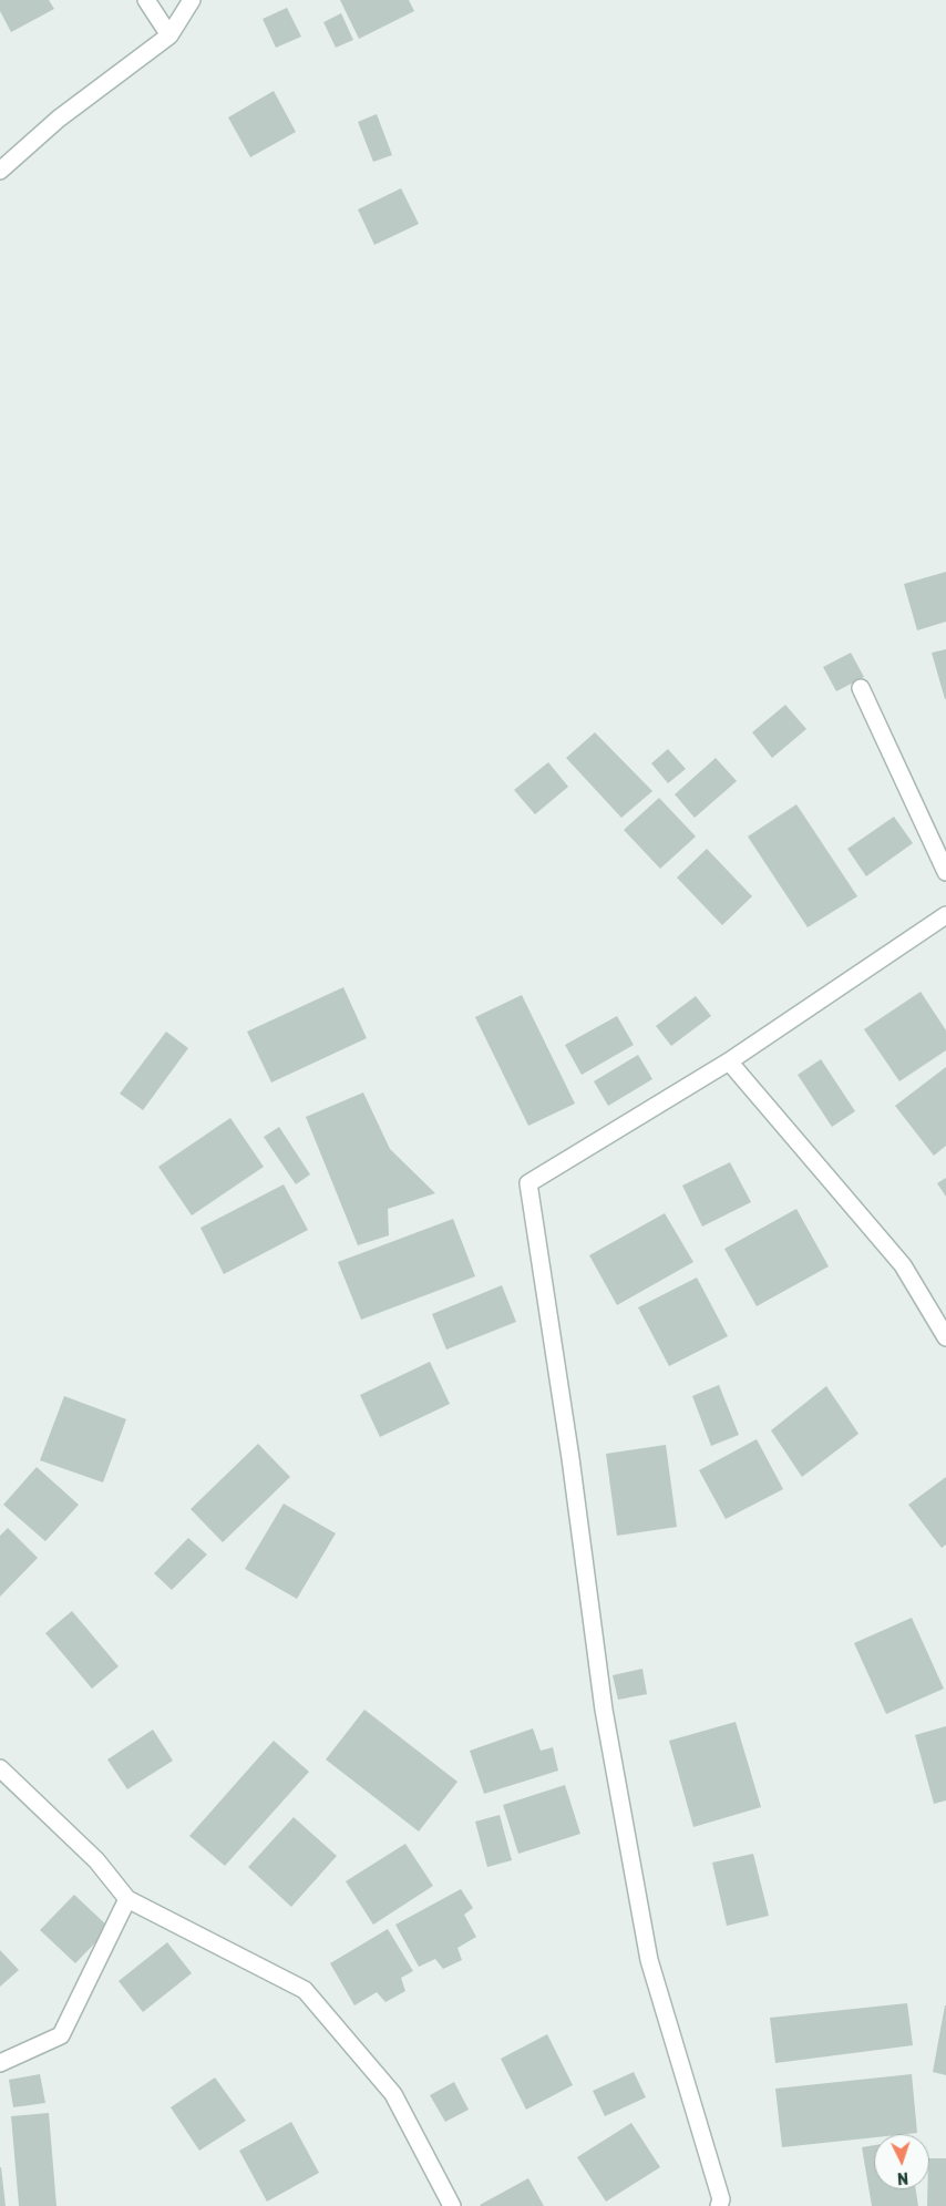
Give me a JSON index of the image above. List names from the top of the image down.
{
  "north": "bottom"
}
